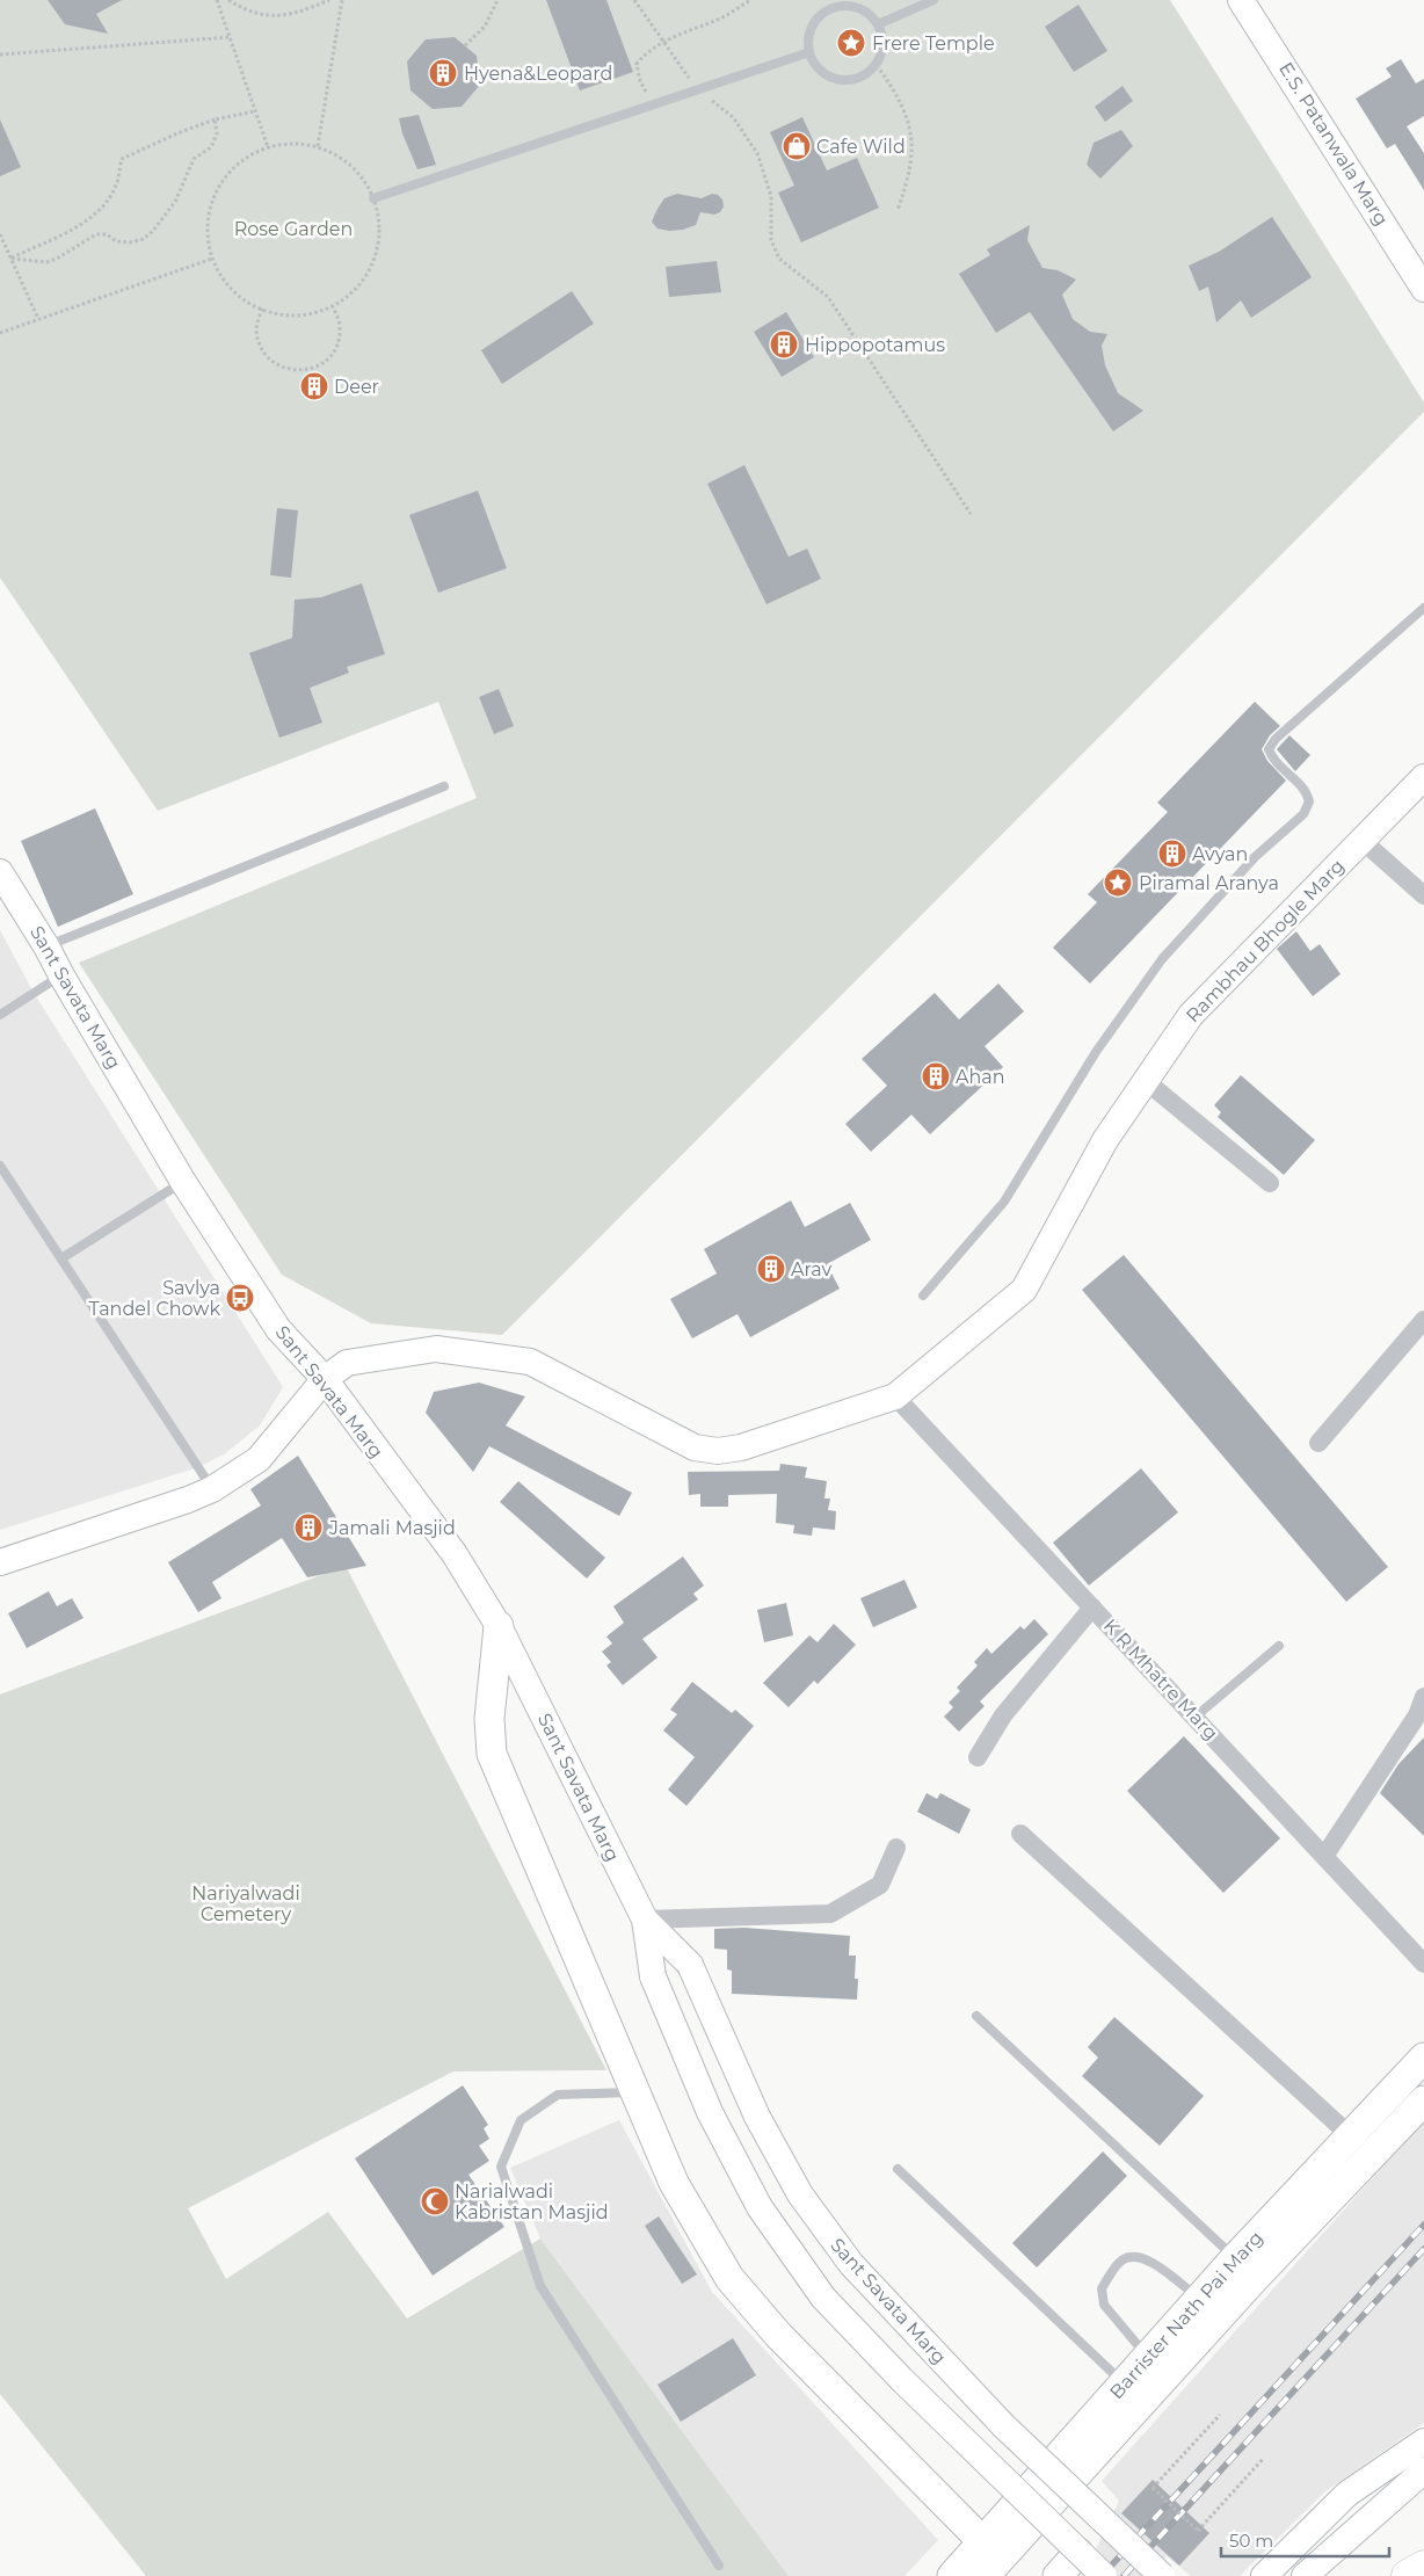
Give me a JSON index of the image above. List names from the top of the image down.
{
  "streets": {
    "main road": ["Barrister Nath Pai Marg"],
    "street": [
      "E.S. Patanwala Marg",
      "Rambhau Bhogle Marg",
      "Sant Savata Marg",
      "K R Mhatre Marg"
    ]
  },
  "crossings": [
    ["Rambhau Bhogle Marg", "Sant Savata Marg"],
    ["Rambhau Bhogle Marg", "K R Mhatre Marg"]
  ],
  "parks": ["Rose Garden", "Nariyalwadi Cemetery"],
  "places": {
    "place": ["Frere Temple", "Piramal Aranya"],
    "building": [
      "Hyena&Leopard",
      "Hippopotamus",
      "Deer",
      "Avyan",
      "Ahan",
      "Arav",
      "Jamali Masjid"
    ],
    "shop": ["Cafe Wild"],
    "bus stop": ["Savlya Tandel Chowk"],
    "mosque": ["Narialwadi Kabristan Masjid"]
  },
  "scale_bar": "50 m"
}
